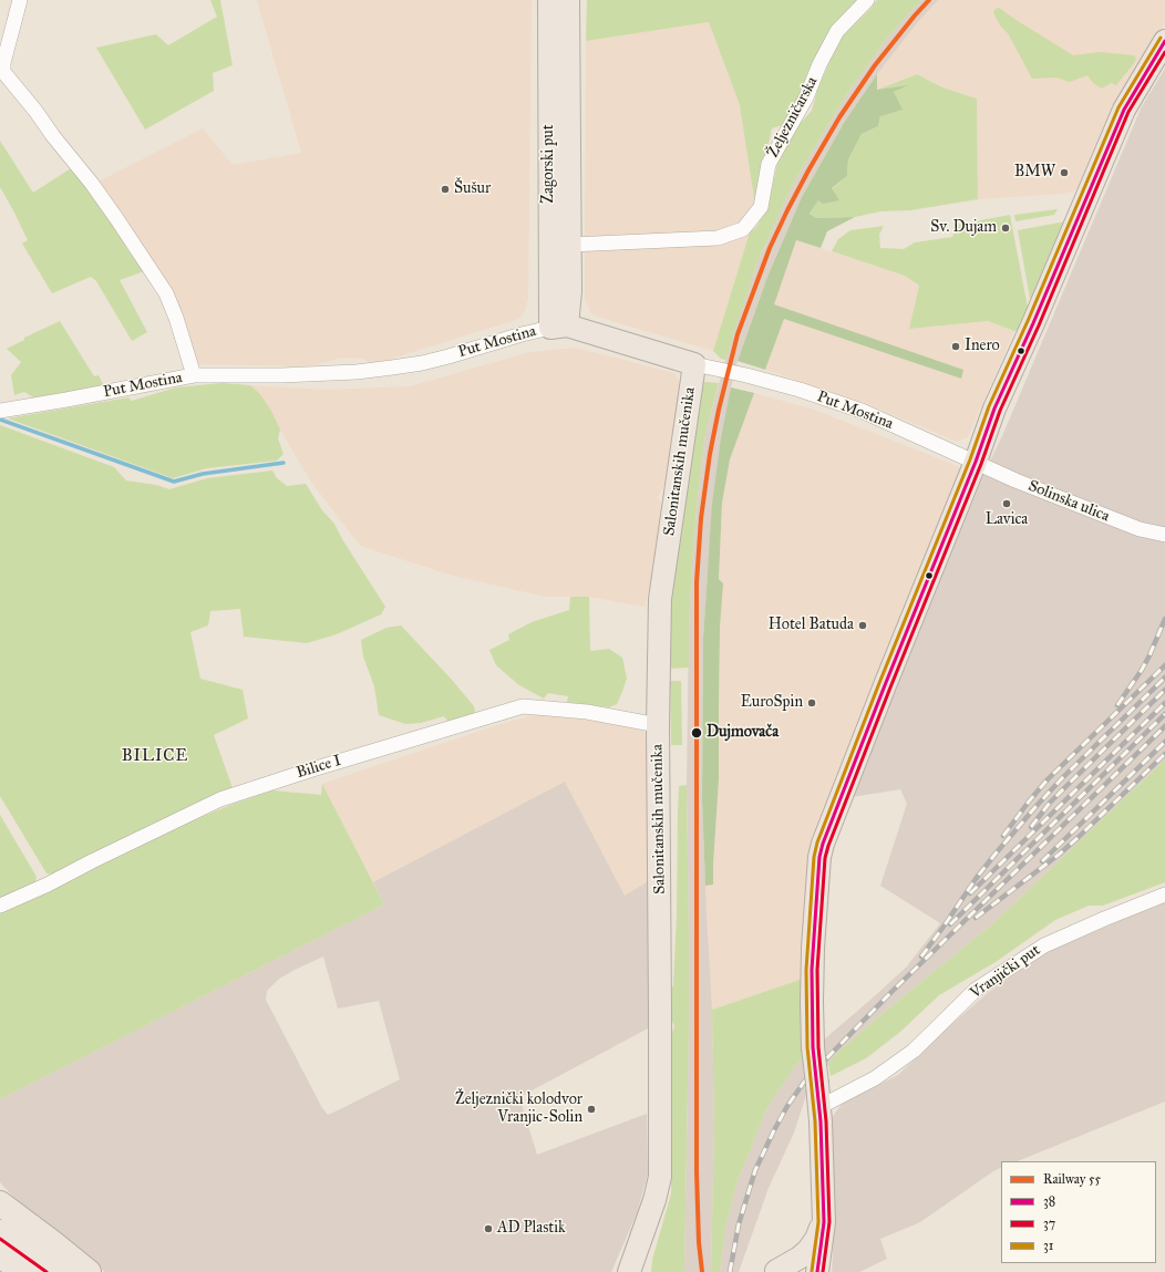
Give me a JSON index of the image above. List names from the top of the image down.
{
  "streets": {
    "main road": ["Zagorski put", "Put Mostina", "Salonitanskih mučenika"],
    "street": [
      "Željezničarska",
      "Solinska ulica",
      "Bilice I",
      "Vranjički put"
    ]
  },
  "crossings": [
    ["Željezničarska", "Zagorski put"],
    ["Zagorski put", "Put Mostina"],
    ["Put Mostina", "Salonitanskih mučenika"],
    ["Put Mostina", "Solinska ulica"],
    ["Salonitanskih mučenika", "Bilice I"]
  ],
  "districts": ["BILICE"],
  "places": [
    "BMW",
    "Šušur",
    "Sv. Dujam",
    "Inero",
    "Lavica",
    "Hotel Batuda",
    "EuroSpin",
    "Dujmovača",
    "Željeznički kolodvor Vranjic-Solin",
    "AD Plastik"
  ],
  "lines": [
    "rail line 55",
    "transit line 31",
    "transit line 38",
    "transit line 37"
  ],
  "legend": [
    "Railway 55",
    "38",
    "37",
    "31"
  ]
}
